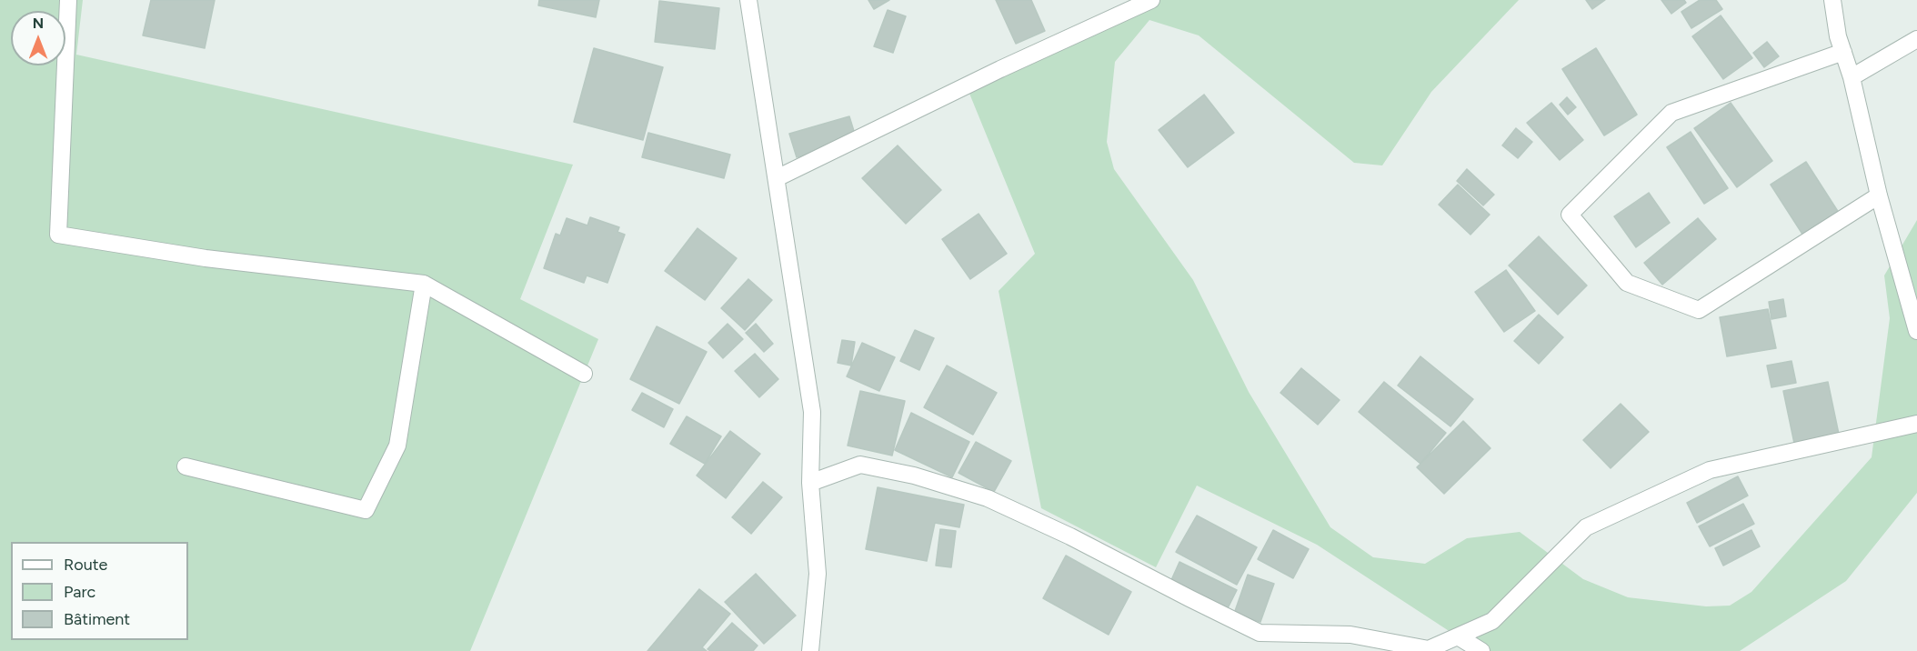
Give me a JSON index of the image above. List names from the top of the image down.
{
  "legend": ["Route", "Parc", "Bâtiment"],
  "north": "top"
}
